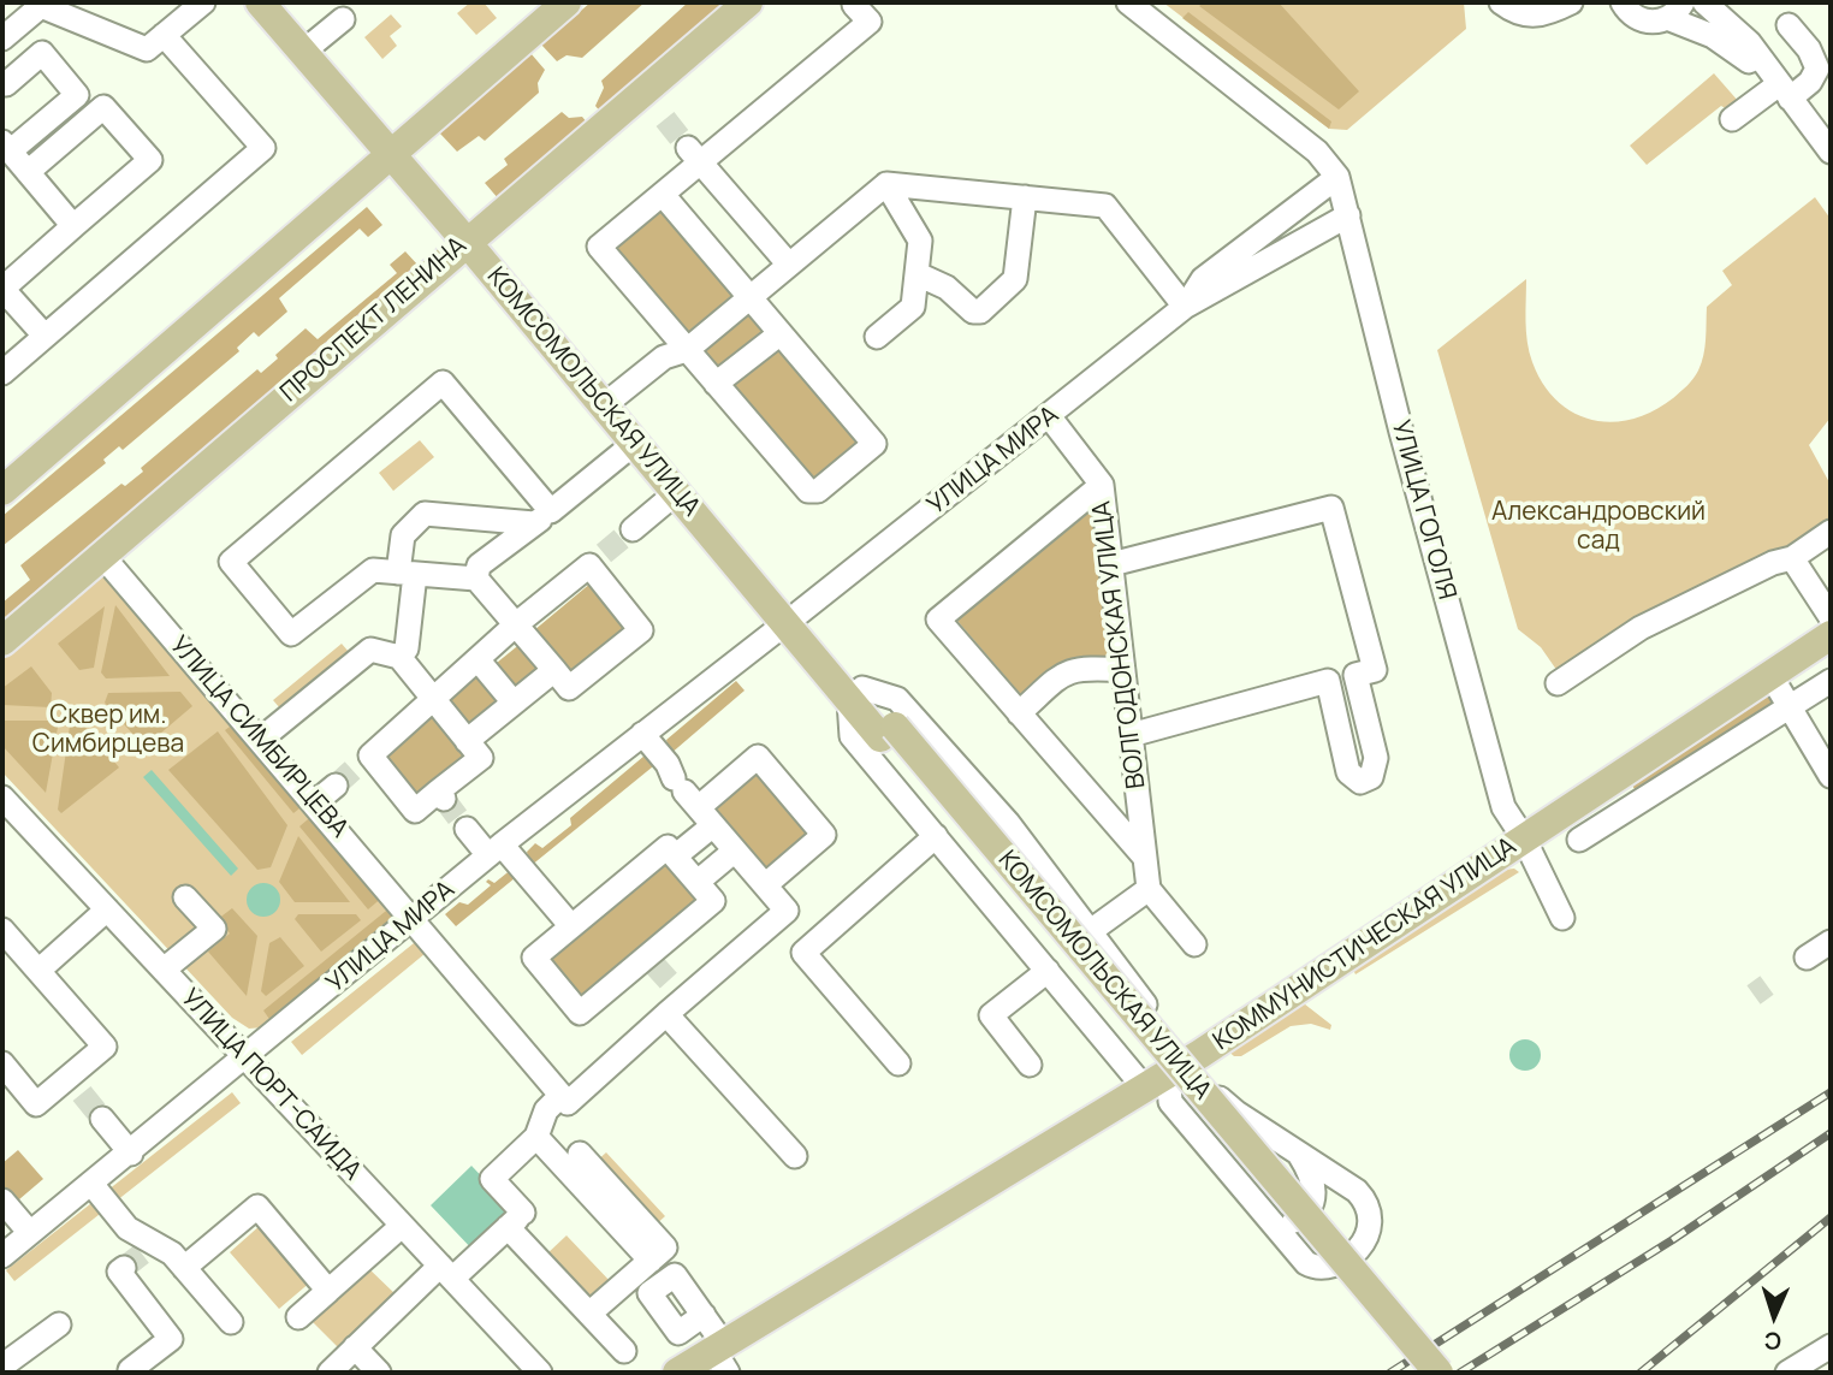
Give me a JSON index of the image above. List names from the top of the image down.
{
  "streets": {
    "main road": ["ПРОСПЕКТ ЛЕНИНА", "КОМСОМОЛЬСКАЯ УЛИЦА", "КОММУНИСТИЧЕСКАЯ УЛИЦА"],
    "street": [
      "УЛИЦА МИРА",
      "УЛИЦА ГОГОЛЯ",
      "ВОЛГОДОНСКАЯ УЛИЦА",
      "УЛИЦА СИМБИРЦЕВА",
      "УЛИЦА ПОРТ-САИДА"
    ]
  },
  "crossings": [
    ["ПРОСПЕКТ ЛЕНИНА", "КОМСОМОЛЬСКАЯ УЛИЦА"],
    ["ПРОСПЕКТ ЛЕНИНА", "УЛИЦА СИМБИРЦЕВА"],
    ["КОМСОМОЛЬСКАЯ УЛИЦА", "УЛИЦА МИРА"],
    ["УЛИЦА МИРА", "УЛИЦА ГОГОЛЯ"],
    ["УЛИЦА МИРА", "ВОЛГОДОНСКАЯ УЛИЦА"],
    ["УЛИЦА МИРА", "УЛИЦА СИМБИРЦЕВА"],
    ["УЛИЦА МИРА", "УЛИЦА ПОРТ-САИДА"],
    ["УЛИЦА ГОГОЛЯ", "КОММУНИСТИЧЕСКАЯ УЛИЦА"]
  ],
  "parks": ["Александровский сад", "Сквер им. Симбирцева"],
  "north": "bottom"
}
